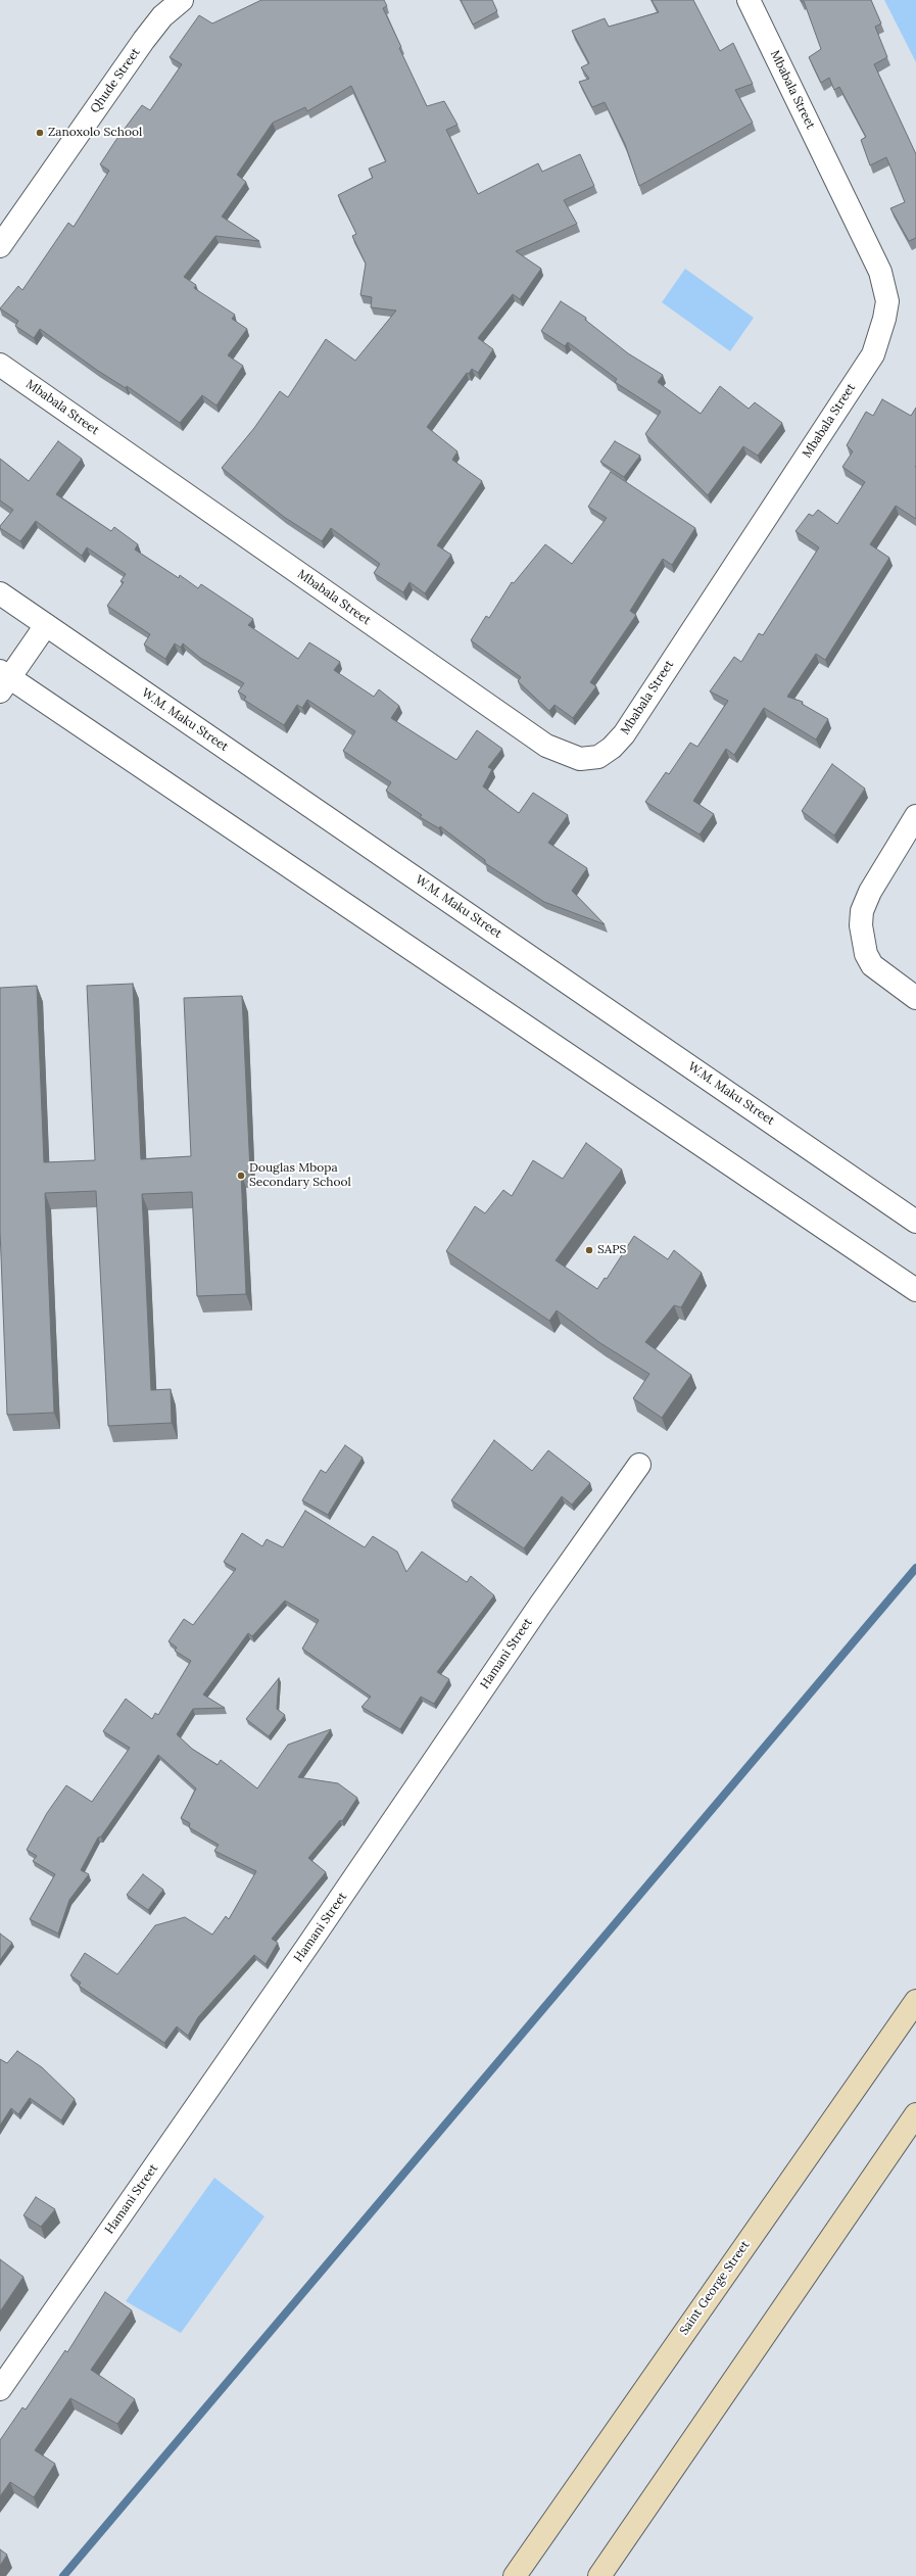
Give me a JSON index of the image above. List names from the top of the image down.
{
  "streets": {
    "main road": ["Saint George Street"],
    "street": [
      "Qhude Street",
      "Mbabala Street",
      "W.M. Maku Street",
      "Hamani Street"
    ]
  },
  "places": ["Zanoxolo School", "Douglas Mbopa Secondary School", "SAPS"]
}
